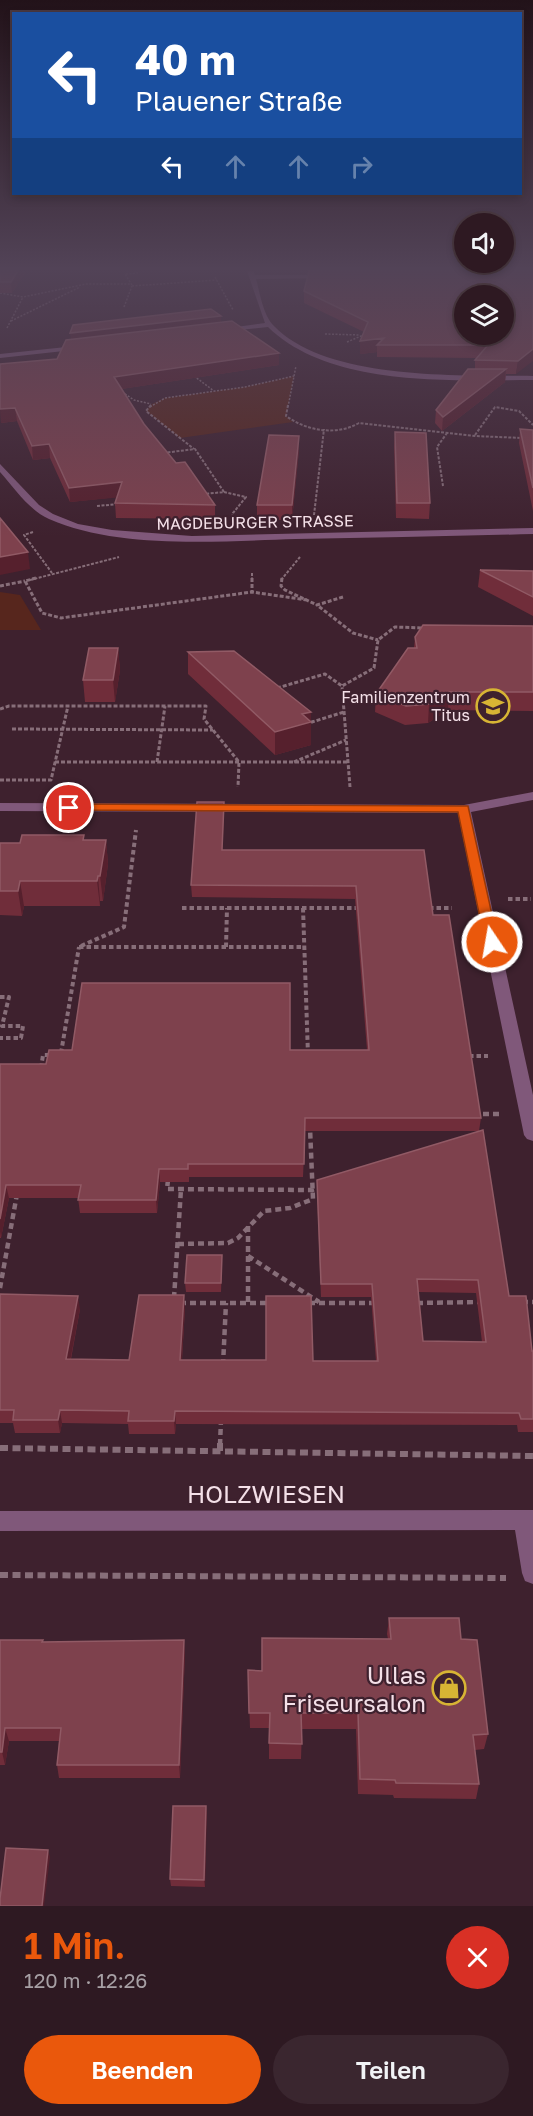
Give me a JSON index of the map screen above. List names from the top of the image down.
{
  "streets": {
    "street": ["MAGDEBURGER STRASSE", "HOLZWIESEN"]
  },
  "places": {
    "school or university": ["Familienzentrum Titus"],
    "shop": ["Ullas Friseursalon"]
  },
  "page": {
    "turn": ["40 m", "Plauener Straße"],
    "heading": ["1 Min.", "120 m · 12:26"],
    "buttons": ["Beenden", "Teilen"]
  }
}
